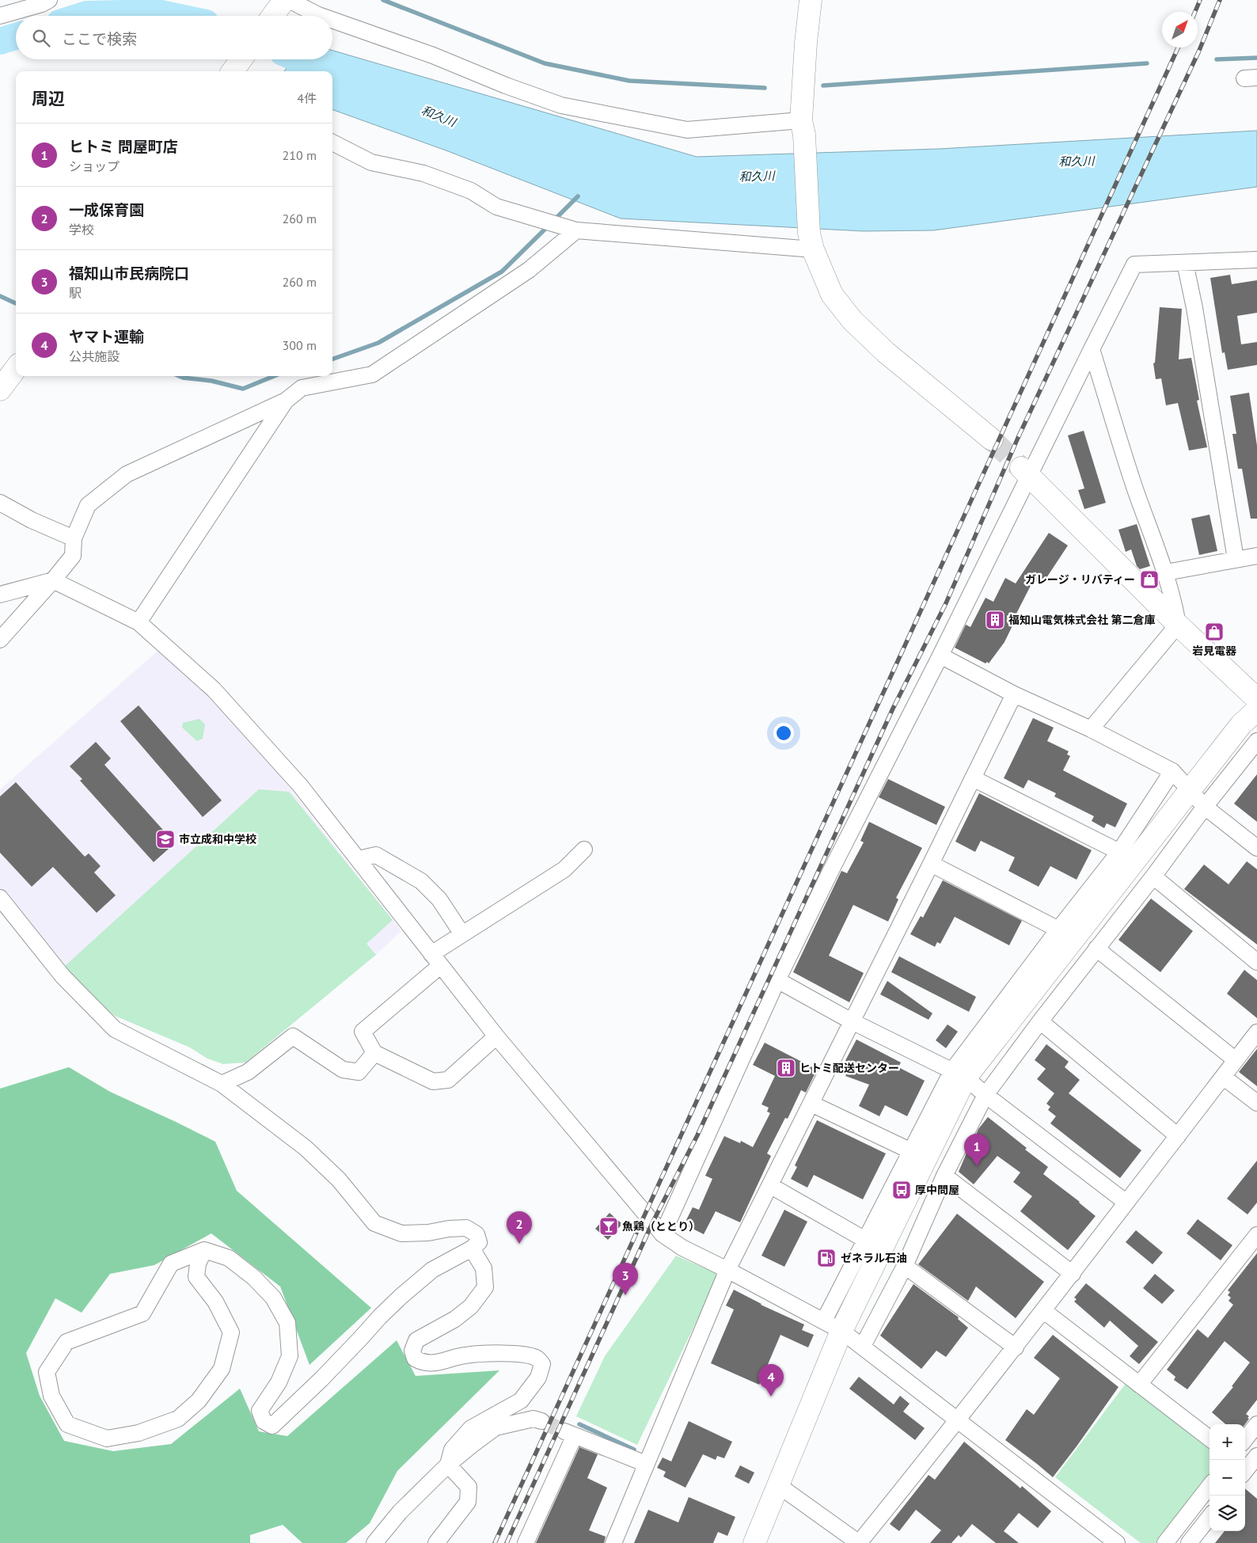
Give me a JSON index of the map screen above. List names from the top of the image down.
{
  "water": ["和久川"],
  "places": {
    "shop": ["ガレージ・リバティー", "岩見電器"],
    "building": ["福知山電気株式会社 第二倉庫", "ヒトミ配送センター"],
    "school or university": ["市立成和中学校"],
    "bus stop": ["厚中問屋"],
    "bar": ["魚鶏（ととり）"],
    "fuel station": ["ゼネラル石油"]
  },
  "north": "top right",
  "page": {
    "search": "ここで検索",
    "heading": ["周辺", "4件"],
    "list": [
      {
        "mark": "1",
        "name": "ヒトミ 問屋町店",
        "note": "ショップ",
        "value": "210 m"
      },
      {
        "mark": "2",
        "name": "一成保育園",
        "note": "学校",
        "value": "260 m"
      },
      {
        "mark": "3",
        "name": "福知山市民病院口",
        "note": "駅",
        "value": "260 m"
      },
      {
        "mark": "4",
        "name": "ヤマト運輸",
        "note": "公共施設",
        "value": "300 m"
      }
    ],
    "pins": [
      "1",
      "2",
      "3",
      "4"
    ],
    "map_buttons": ["+", "−"]
  }
}
